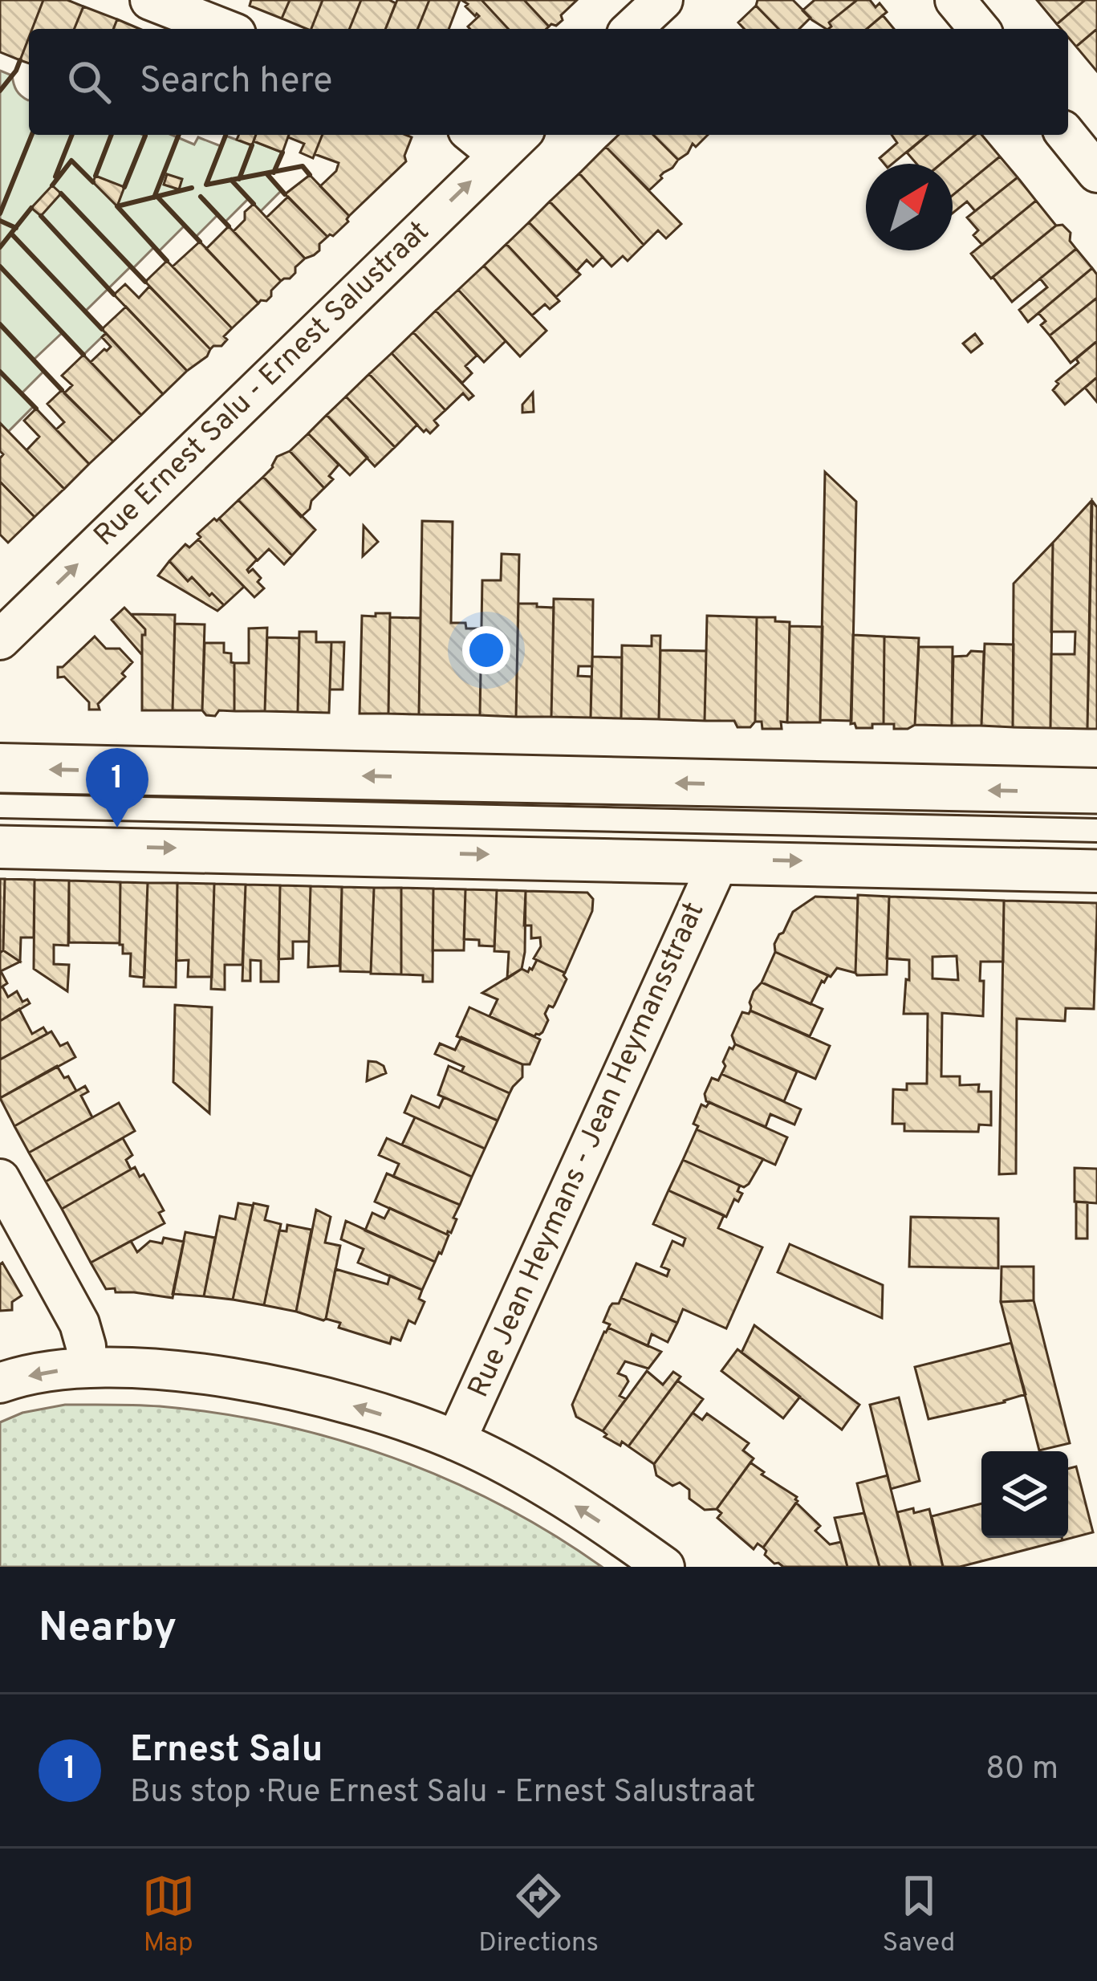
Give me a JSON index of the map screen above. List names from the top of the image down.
{
  "streets": {
    "street": ["Rue Ernest Salu - Ernest Salustraat", "Rue Jean Heymans - Jean Heymansstraat"]
  },
  "one_way": ["Rue Ernest Salu - Ernest Salustraat"],
  "north": "top right",
  "page": {
    "search": "Search here",
    "pins": "1",
    "heading": "Nearby",
    "list": [
      {
        "mark": "1",
        "name": "Ernest Salu",
        "note": "Bus stop · Rue Ernest Salu - Ernest Salustraat",
        "value": "80 m"
      }
    ],
    "nav": ["Map", "Directions", "Saved"]
  }
}
